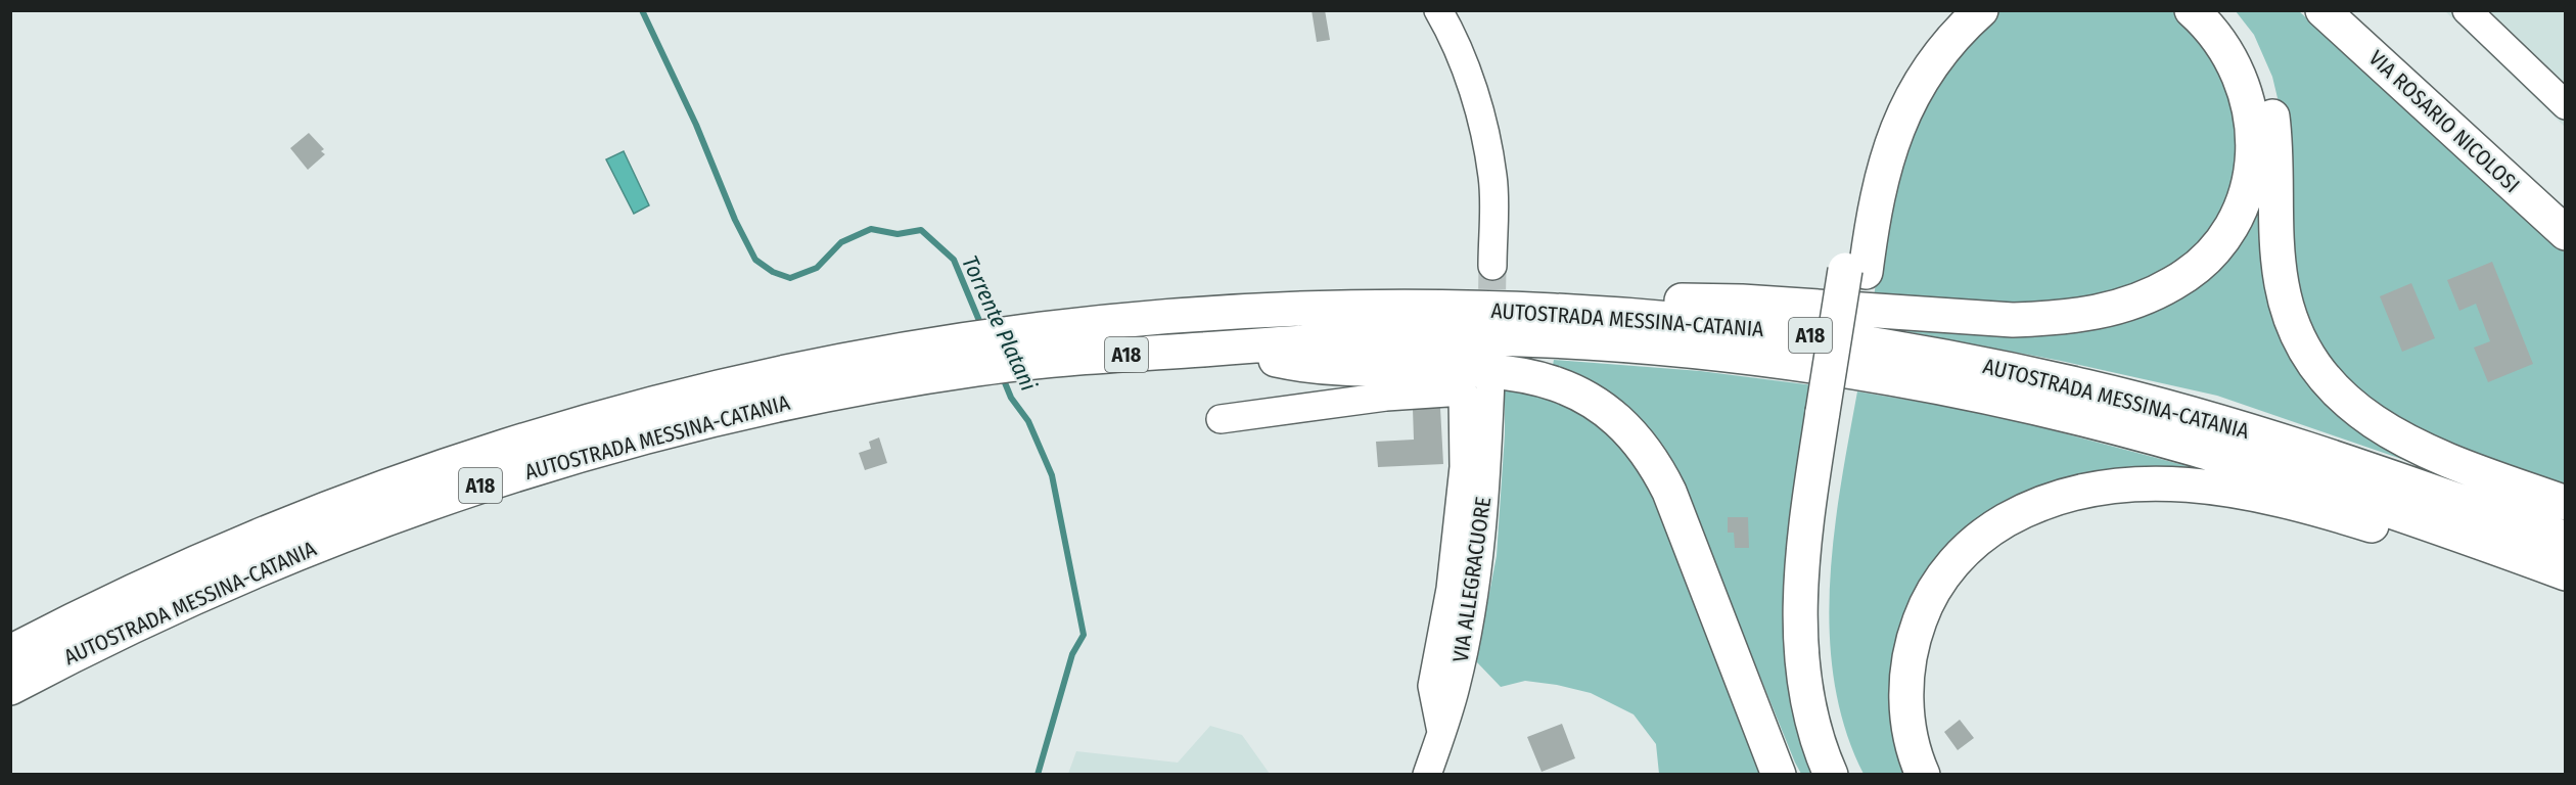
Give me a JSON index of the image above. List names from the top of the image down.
{
  "streets": {
    "main road": ["VIA ROSARIO NICOLOSI", "AUTOSTRADA MESSINA-CATANIA", "A18"],
    "street": ["VIA ALLEGRACUORE"]
  },
  "crossings": [
    ["AUTOSTRADA MESSINA-CATANIA", "A18"]
  ],
  "water": ["Torrente Platani"]
}
